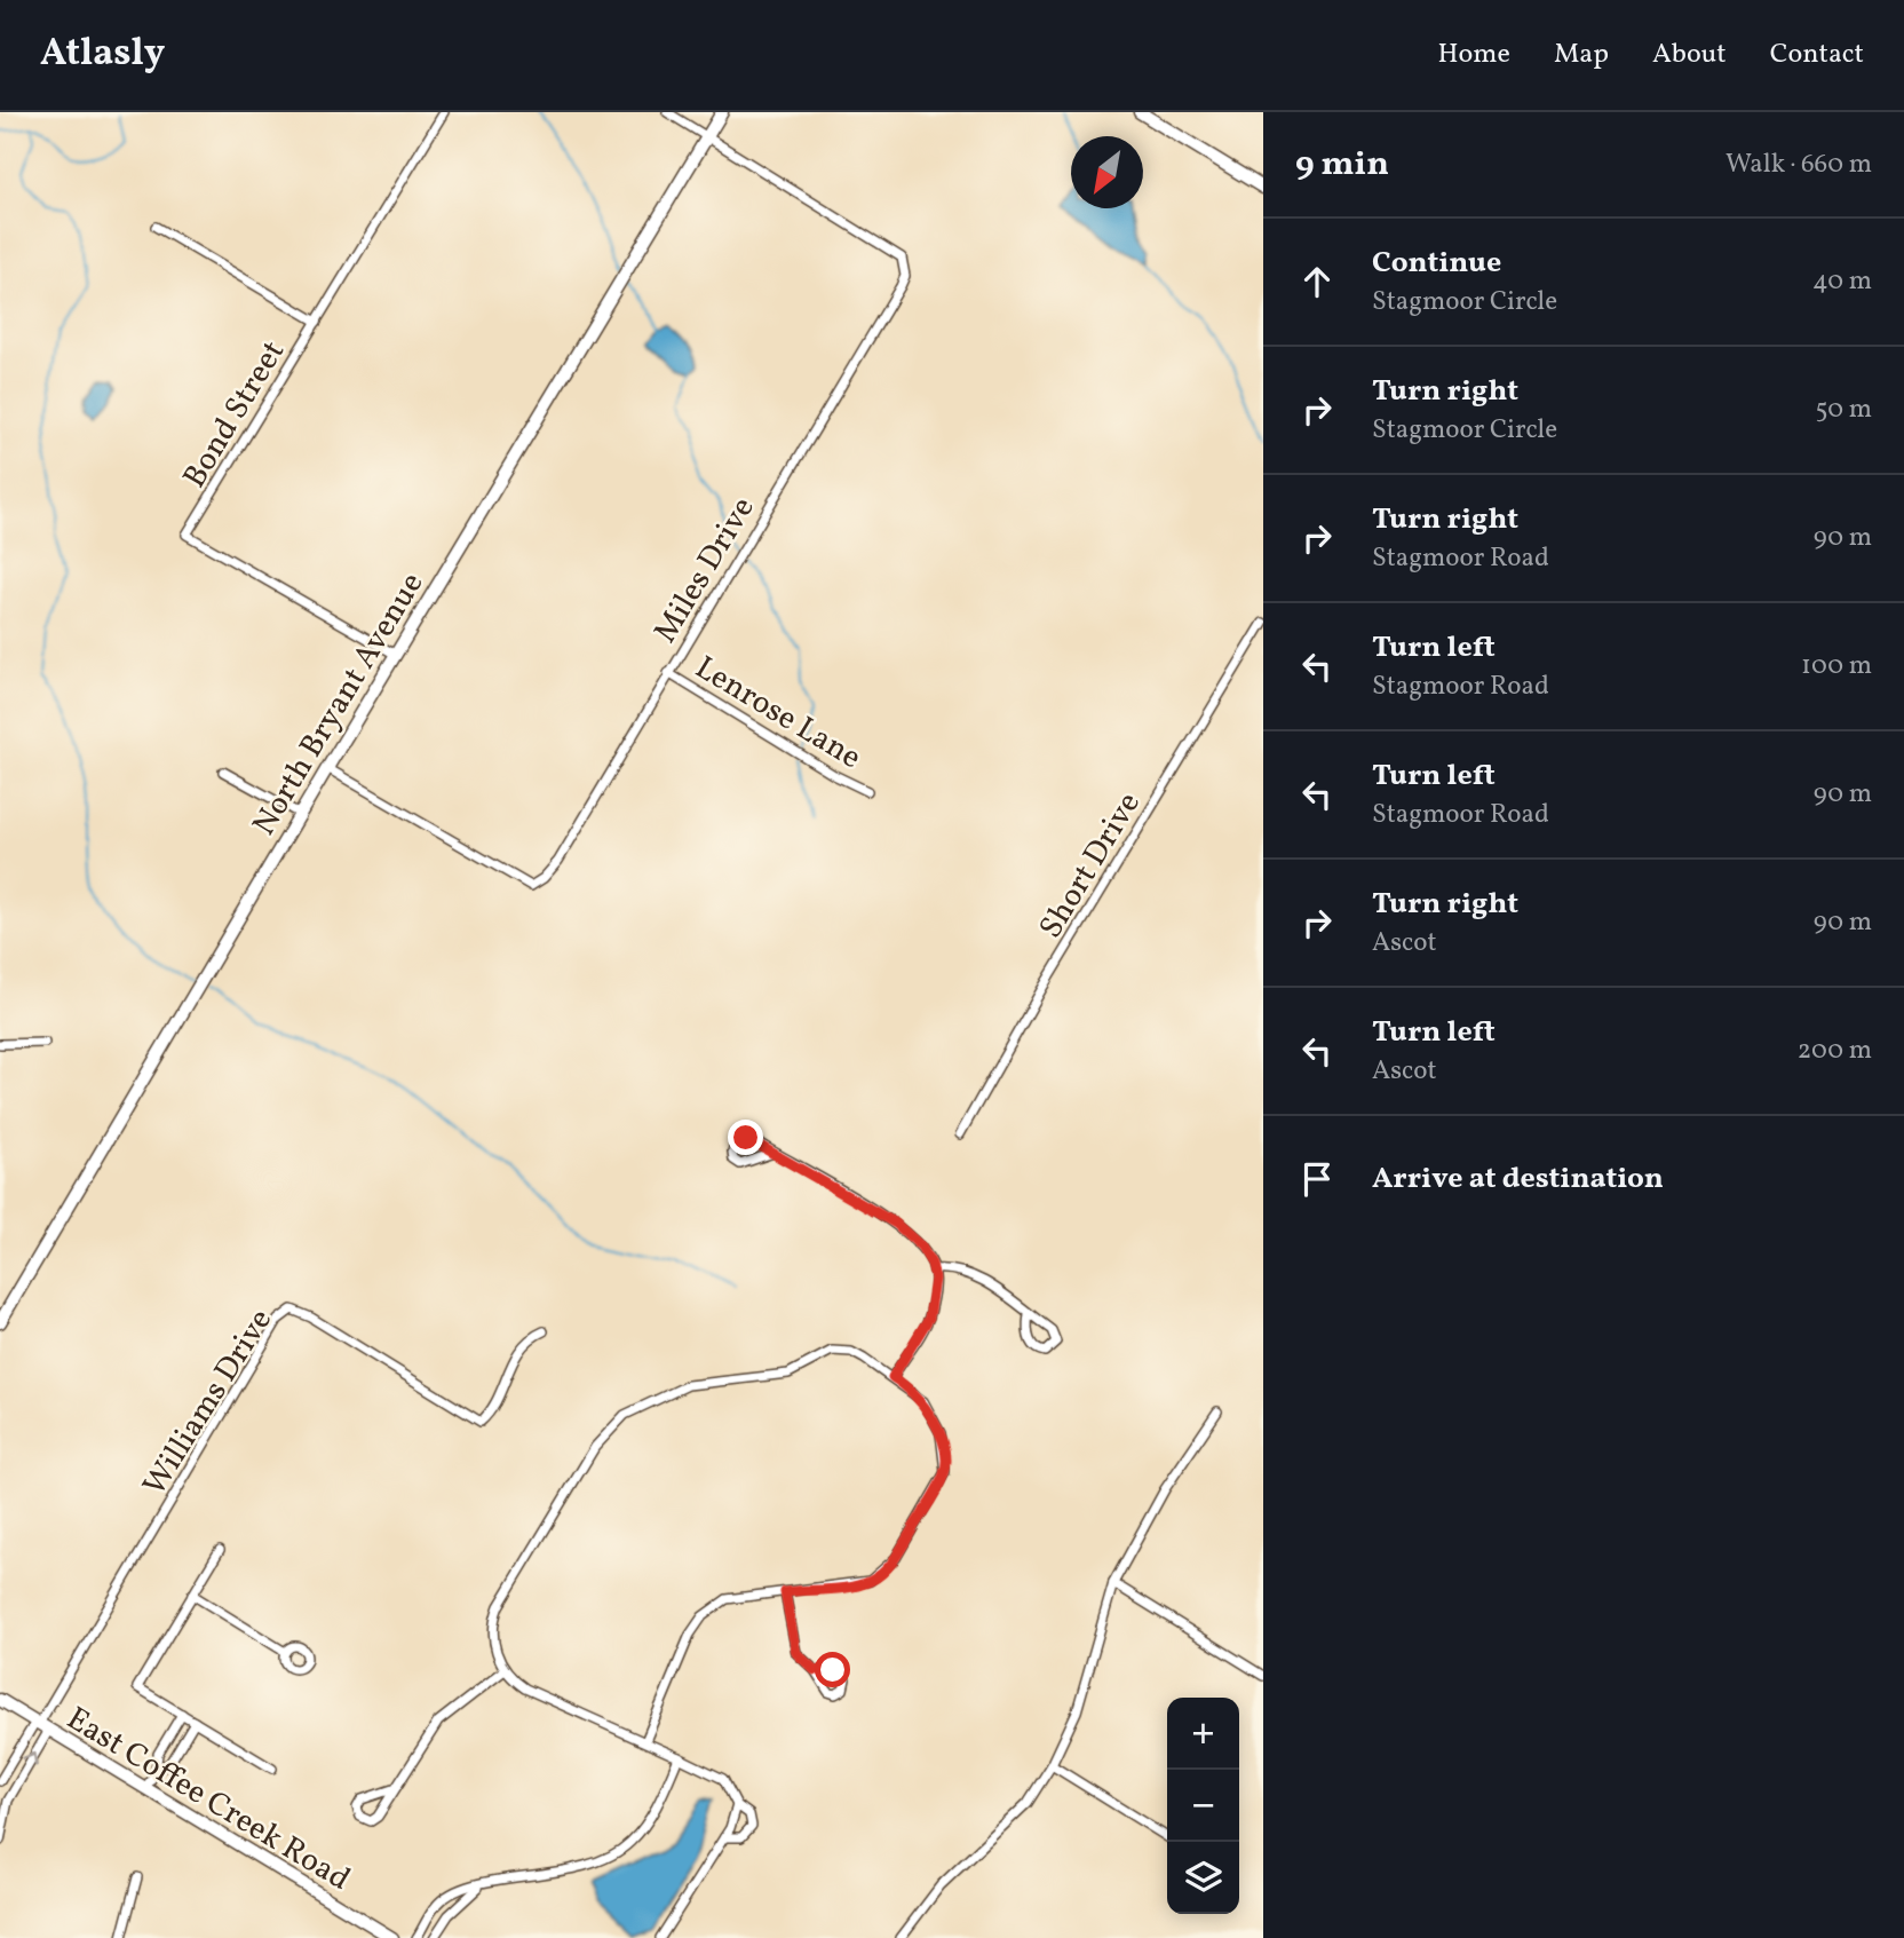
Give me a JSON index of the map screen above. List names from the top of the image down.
{
  "streets": {
    "street": [
      "Bond Street",
      "Miles Drive",
      "North Bryant Avenue",
      "Lenrose Lane",
      "Short Drive",
      "Williams Drive",
      "East Coffee Creek Road"
    ]
  },
  "crossings": [
    ["Bond Street", "North Bryant Avenue"],
    ["Miles Drive", "North Bryant Avenue"],
    ["Miles Drive", "Lenrose Lane"],
    ["Williams Drive", "East Coffee Creek Road"]
  ],
  "north": "bottom left",
  "page": {
    "header": "Atlasly",
    "nav": [
      "Home",
      "Map",
      "About",
      "Contact"
    ],
    "heading": ["9 min", "Walk · 660 m"],
    "list": [
      ["Continue", "Stagmoor Circle", "40 m"],
      ["Turn right", "Stagmoor Circle", "50 m"],
      ["Turn right", "Stagmoor Road", "90 m"],
      ["Turn left", "Stagmoor Road", "100 m"],
      ["Turn left", "Stagmoor Road", "90 m"],
      ["Turn right", "Ascot", "90 m"],
      ["Turn left", "Ascot", "200 m"],
      "Arrive at destination"
    ],
    "map_buttons": ["+", "−"]
  }
}
